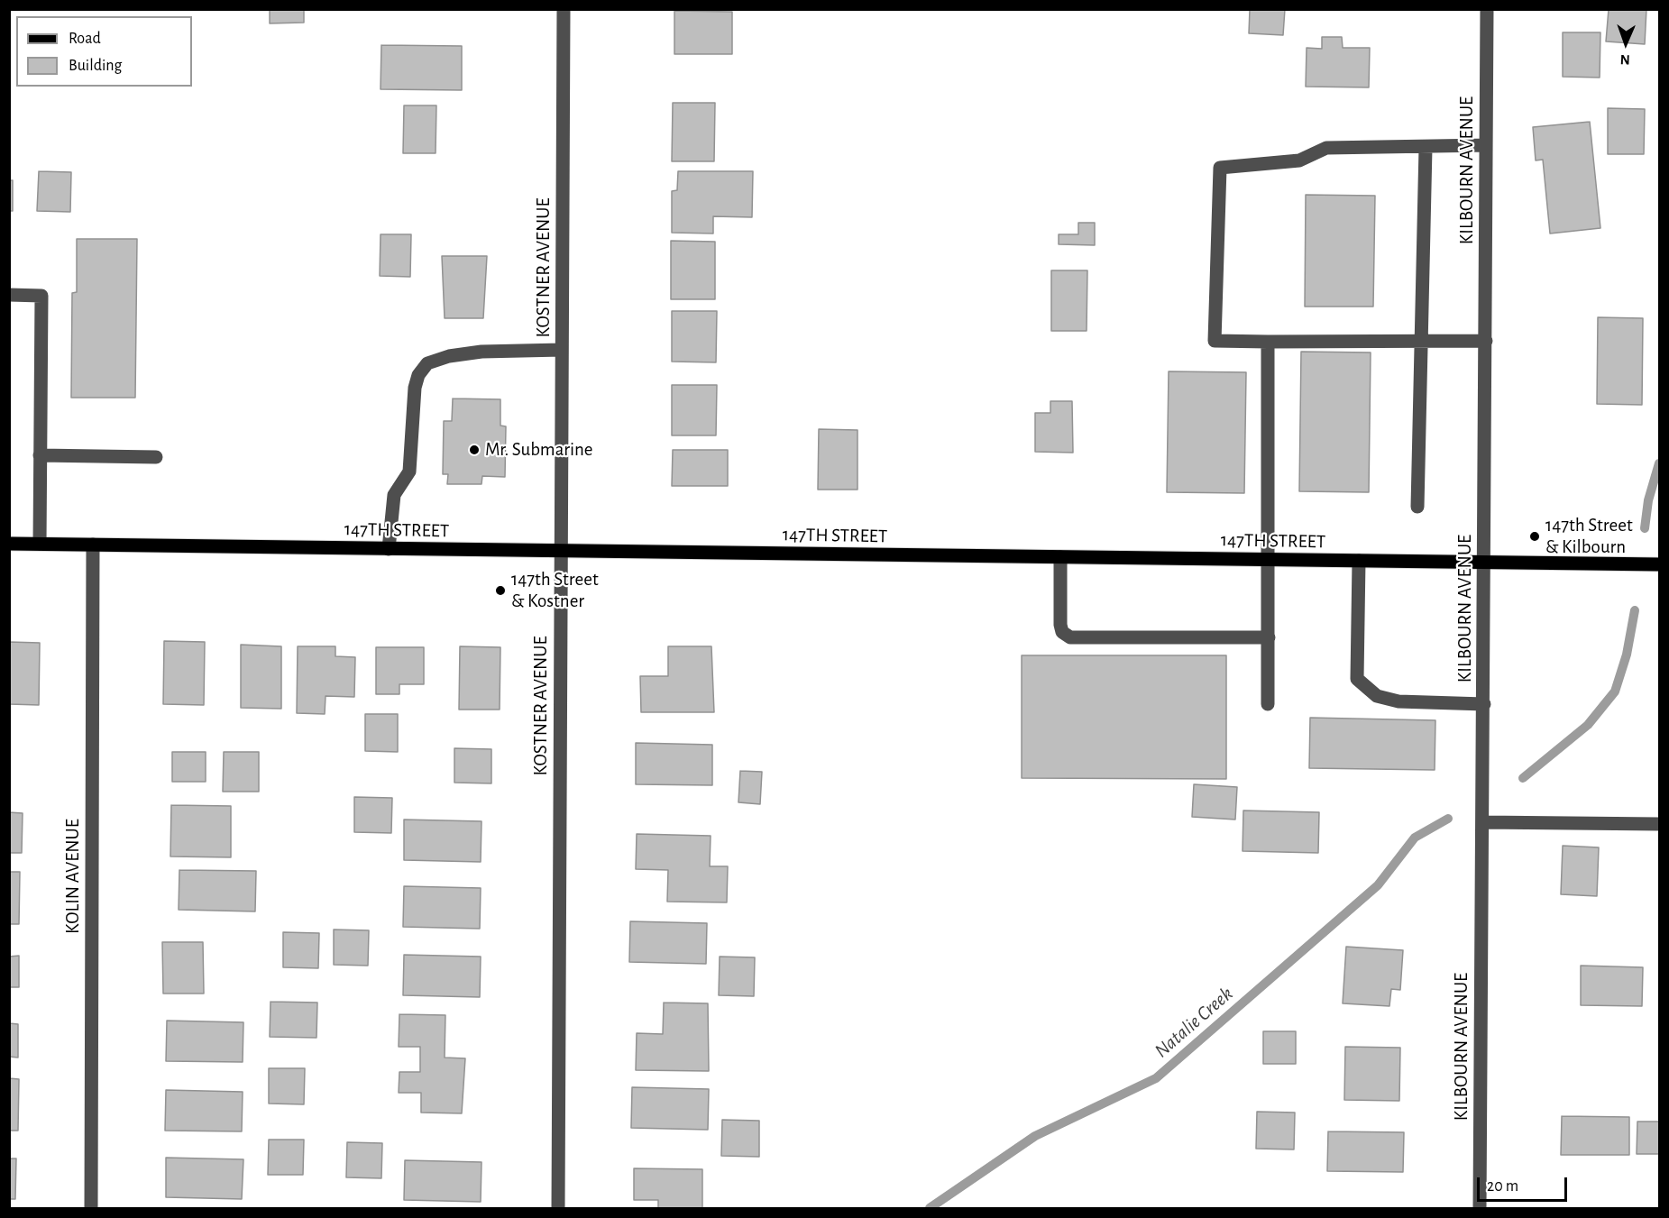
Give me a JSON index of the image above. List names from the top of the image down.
{
  "streets": {
    "main road": ["147TH STREET"],
    "street": ["KILBOURN AVENUE", "KOSTNER AVENUE", "KOLIN AVENUE"]
  },
  "crossings": [
    ["KILBOURN AVENUE", "147TH STREET"],
    ["KOSTNER AVENUE", "147TH STREET"],
    ["147TH STREET", "KOLIN AVENUE"]
  ],
  "water": ["Natalie Creek"],
  "places": ["Mr. Submarine", "147th Street & Kilbourn", "147th Street & Kostner"],
  "legend": ["Road", "Building"],
  "scale_bar": "20 m",
  "north": "bottom"
}
